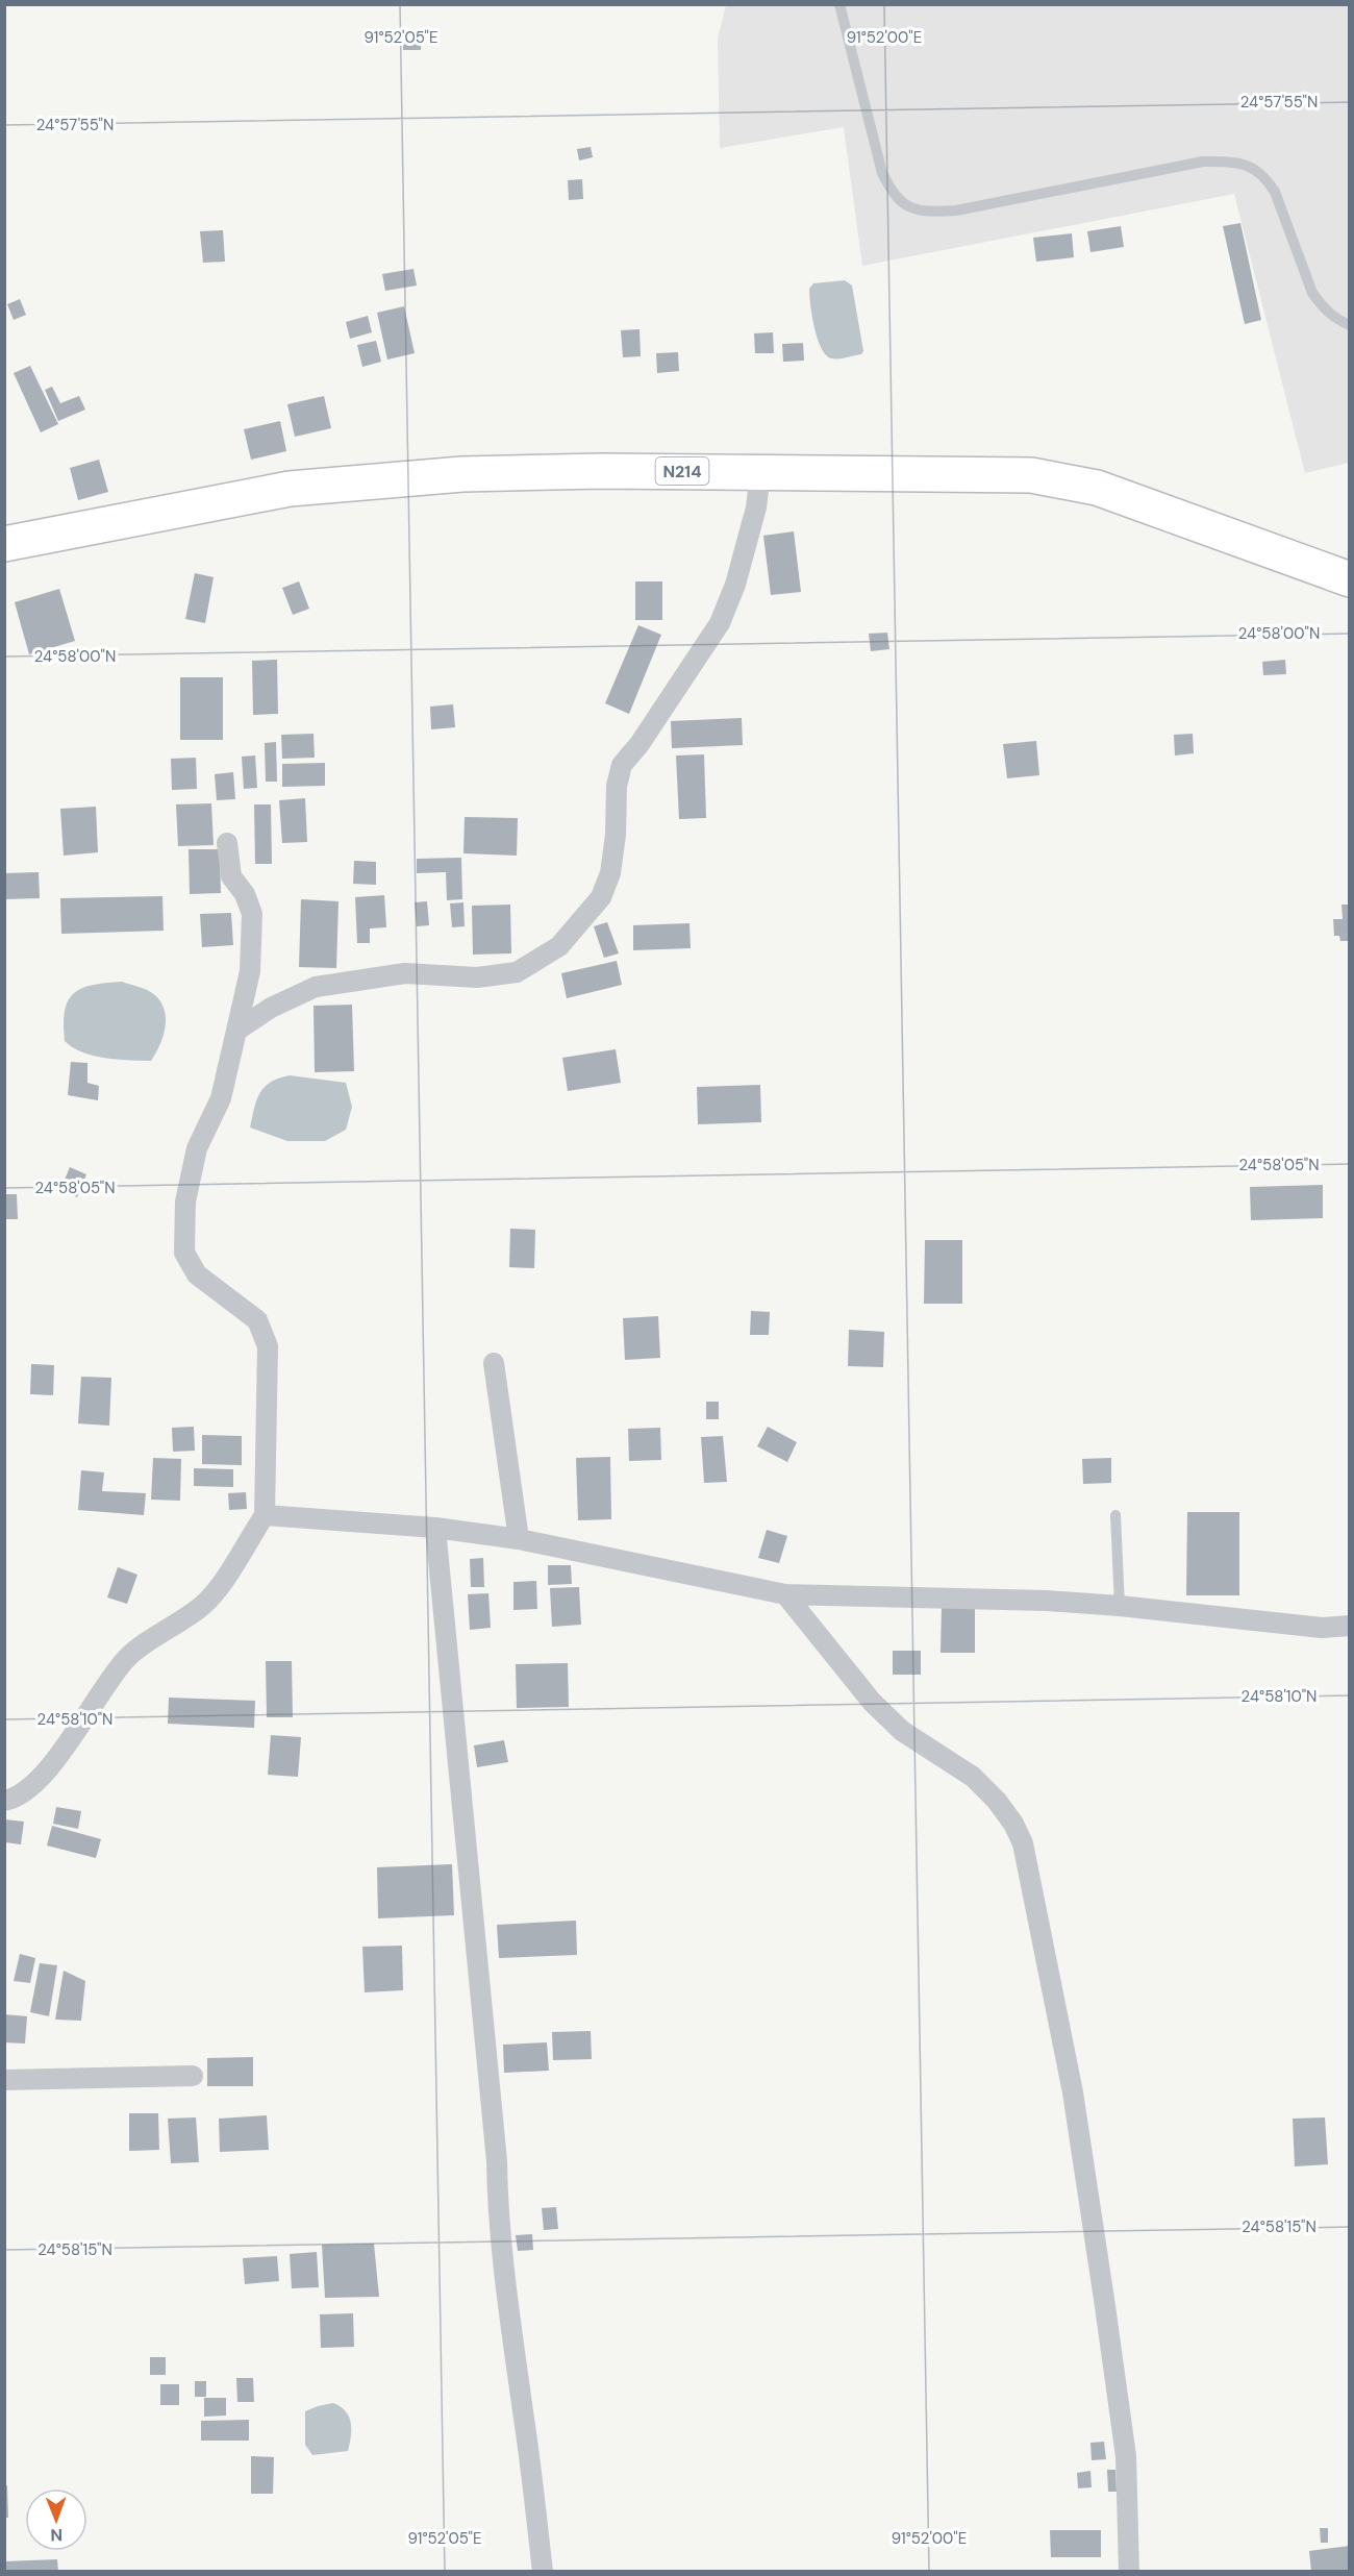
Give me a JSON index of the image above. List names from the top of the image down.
{
  "streets": {
    "highway": ["N214"]
  },
  "north": "bottom",
  "coordinates": [
    "91°52'05\"E",
    "91°52'00\"E",
    "24°57'55\"N",
    "24°58'00\"N",
    "24°58'05\"N",
    "24°58'10\"N",
    "24°58'15\"N"
  ]
}
